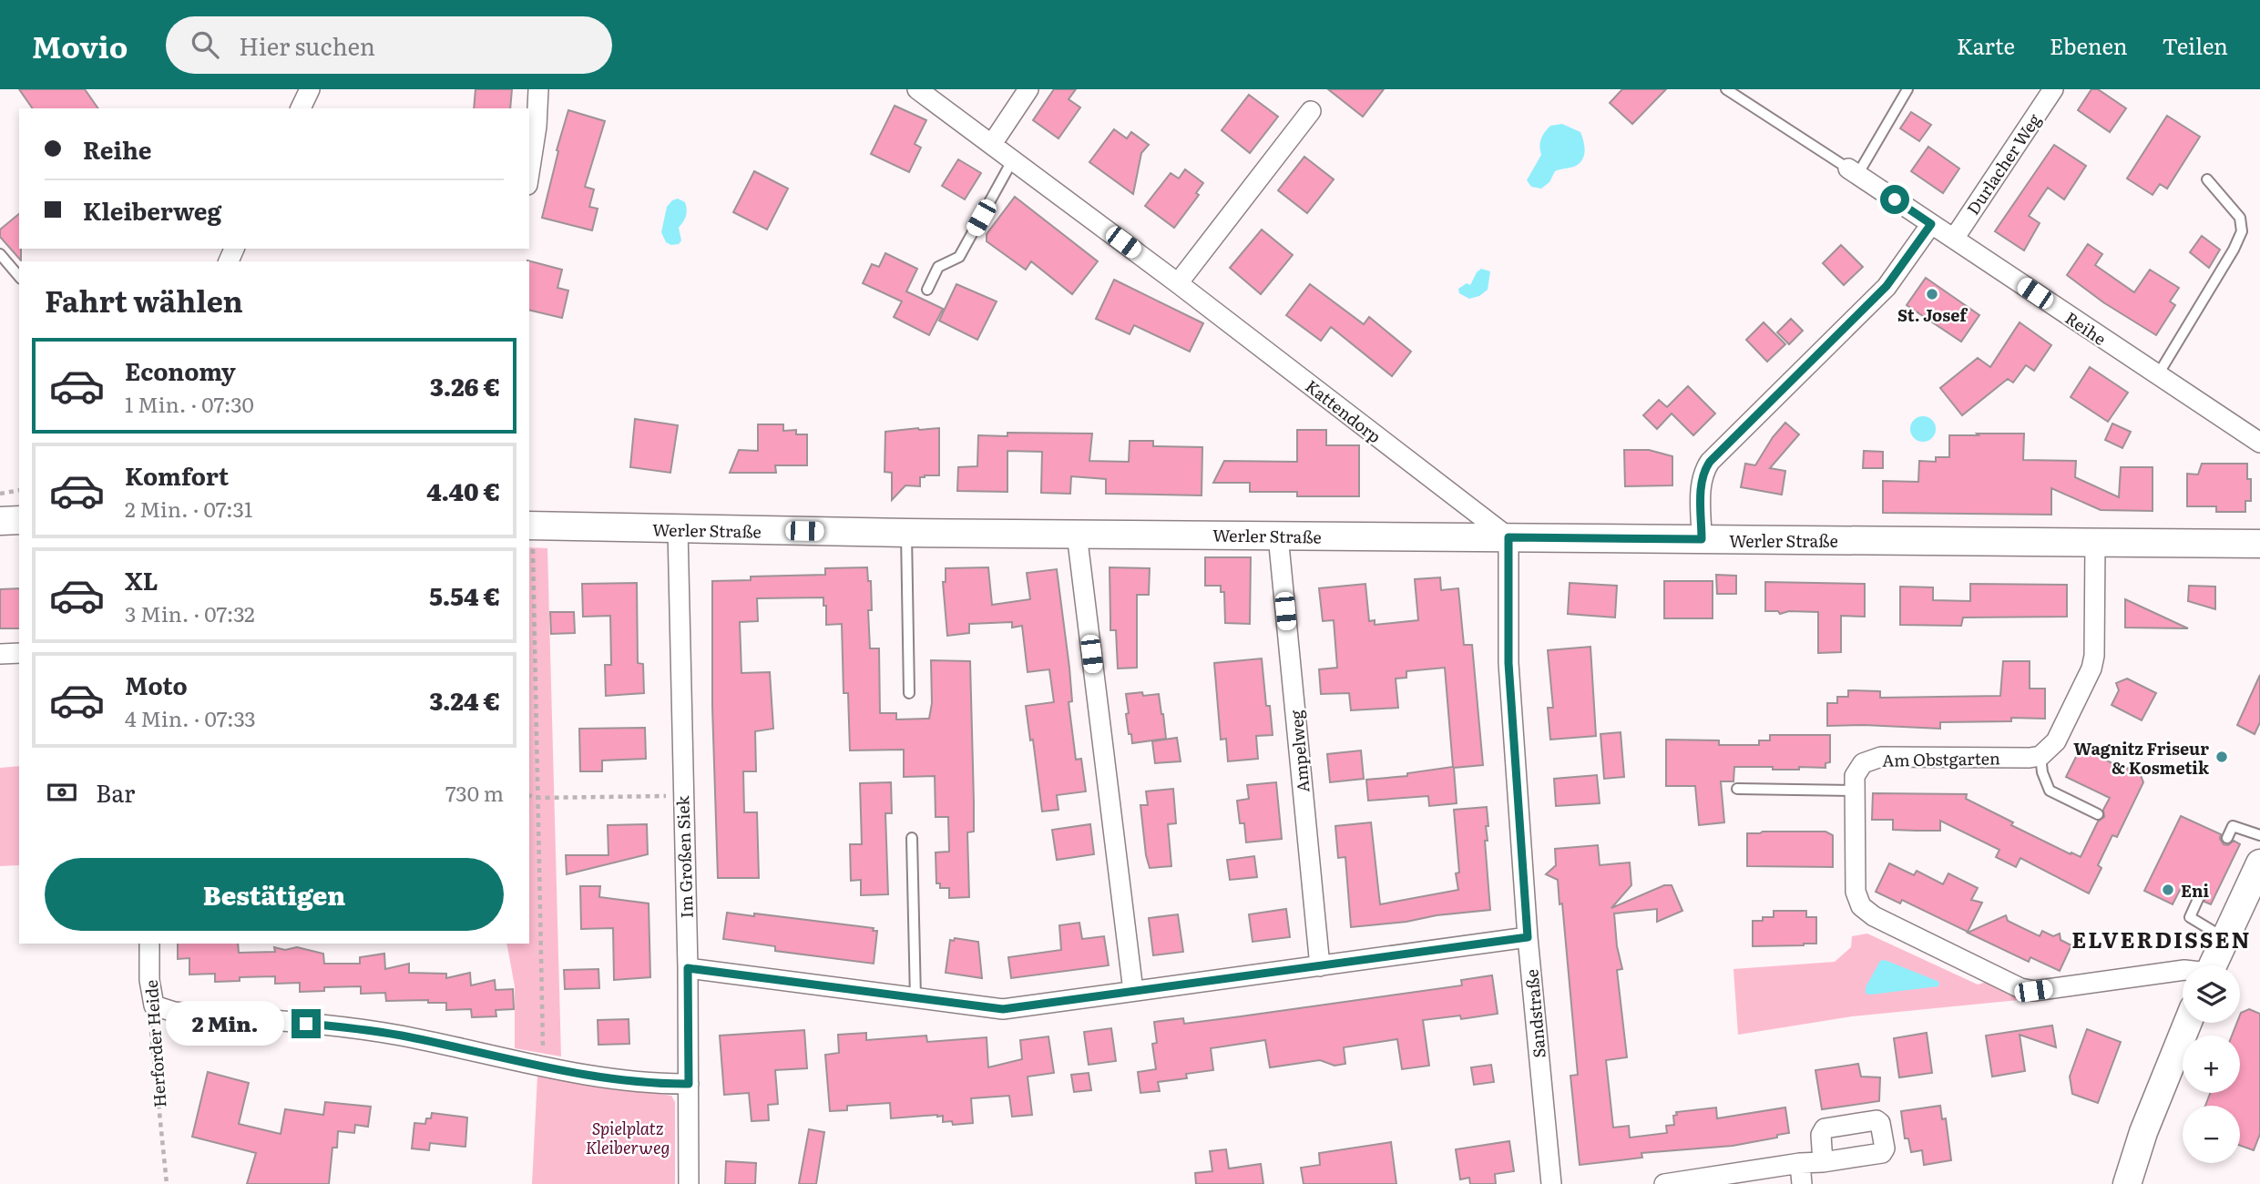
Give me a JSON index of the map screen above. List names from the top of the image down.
{
  "streets": {
    "main road": ["Werler Straße"],
    "street": [
      "Durlacher Weg",
      "Reihe",
      "Kattendorp",
      "Ampelweg",
      "Am Obstgarten",
      "Im Großen Siek",
      "Sandstraße",
      "Herforder Heide"
    ]
  },
  "crossings": [
    ["Durlacher Weg", "Reihe"],
    ["Kattendorp", "Werler Straße"],
    ["Kattendorp", "Sandstraße"],
    ["Werler Straße", "Ampelweg"],
    ["Werler Straße", "Im Großen Siek"],
    ["Werler Straße", "Sandstraße"]
  ],
  "districts": ["ELVERDISSEN"],
  "parks": ["Spielplatz Kleiberweg"],
  "places": ["St. Josef", "Wagnitz Friseur & Kosmetik", "Eni"],
  "page": {
    "header": "Movio",
    "search": "Hier suchen",
    "nav": ["Karte", "Ebenen", "Teilen"],
    "banner": ["Reihe", "Kleiberweg"],
    "heading": "Fahrt wählen",
    "list": [
      {
        "name": "Economy",
        "note": "1 Min. · 07:30",
        "value": "3.26 €"
      },
      {
        "name": "Komfort",
        "note": "2 Min. · 07:31",
        "value": "4.40 €"
      },
      {
        "name": "XL",
        "note": "3 Min. · 07:32",
        "value": "5.54 €"
      },
      {
        "name": "Moto",
        "note": "4 Min. · 07:33",
        "value": "3.24 €"
      }
    ],
    "pay": ["Bar", "730 m"],
    "buttons": "Bestätigen",
    "map_buttons": ["+", "−"],
    "bubble": "2 Min."
  }
}
